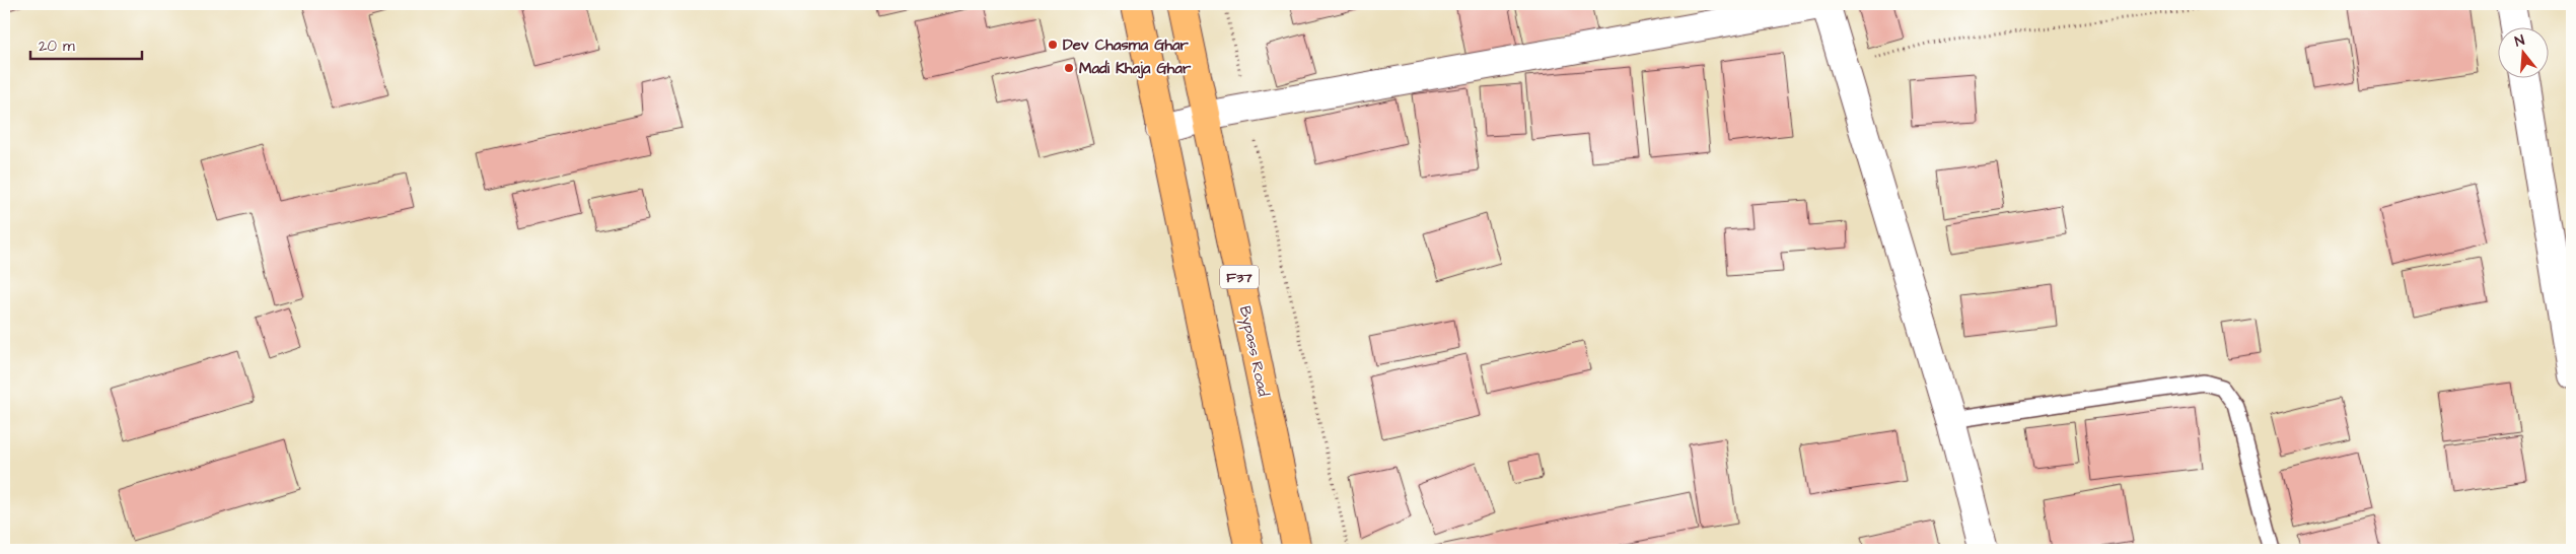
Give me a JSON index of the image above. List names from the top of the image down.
{
  "streets": {
    "highway": ["F37", "Bypass Road"]
  },
  "places": ["Dev Chasma Ghar", "Madi Khaja Ghar"],
  "scale_bar": "20 m",
  "north": "top"
}
